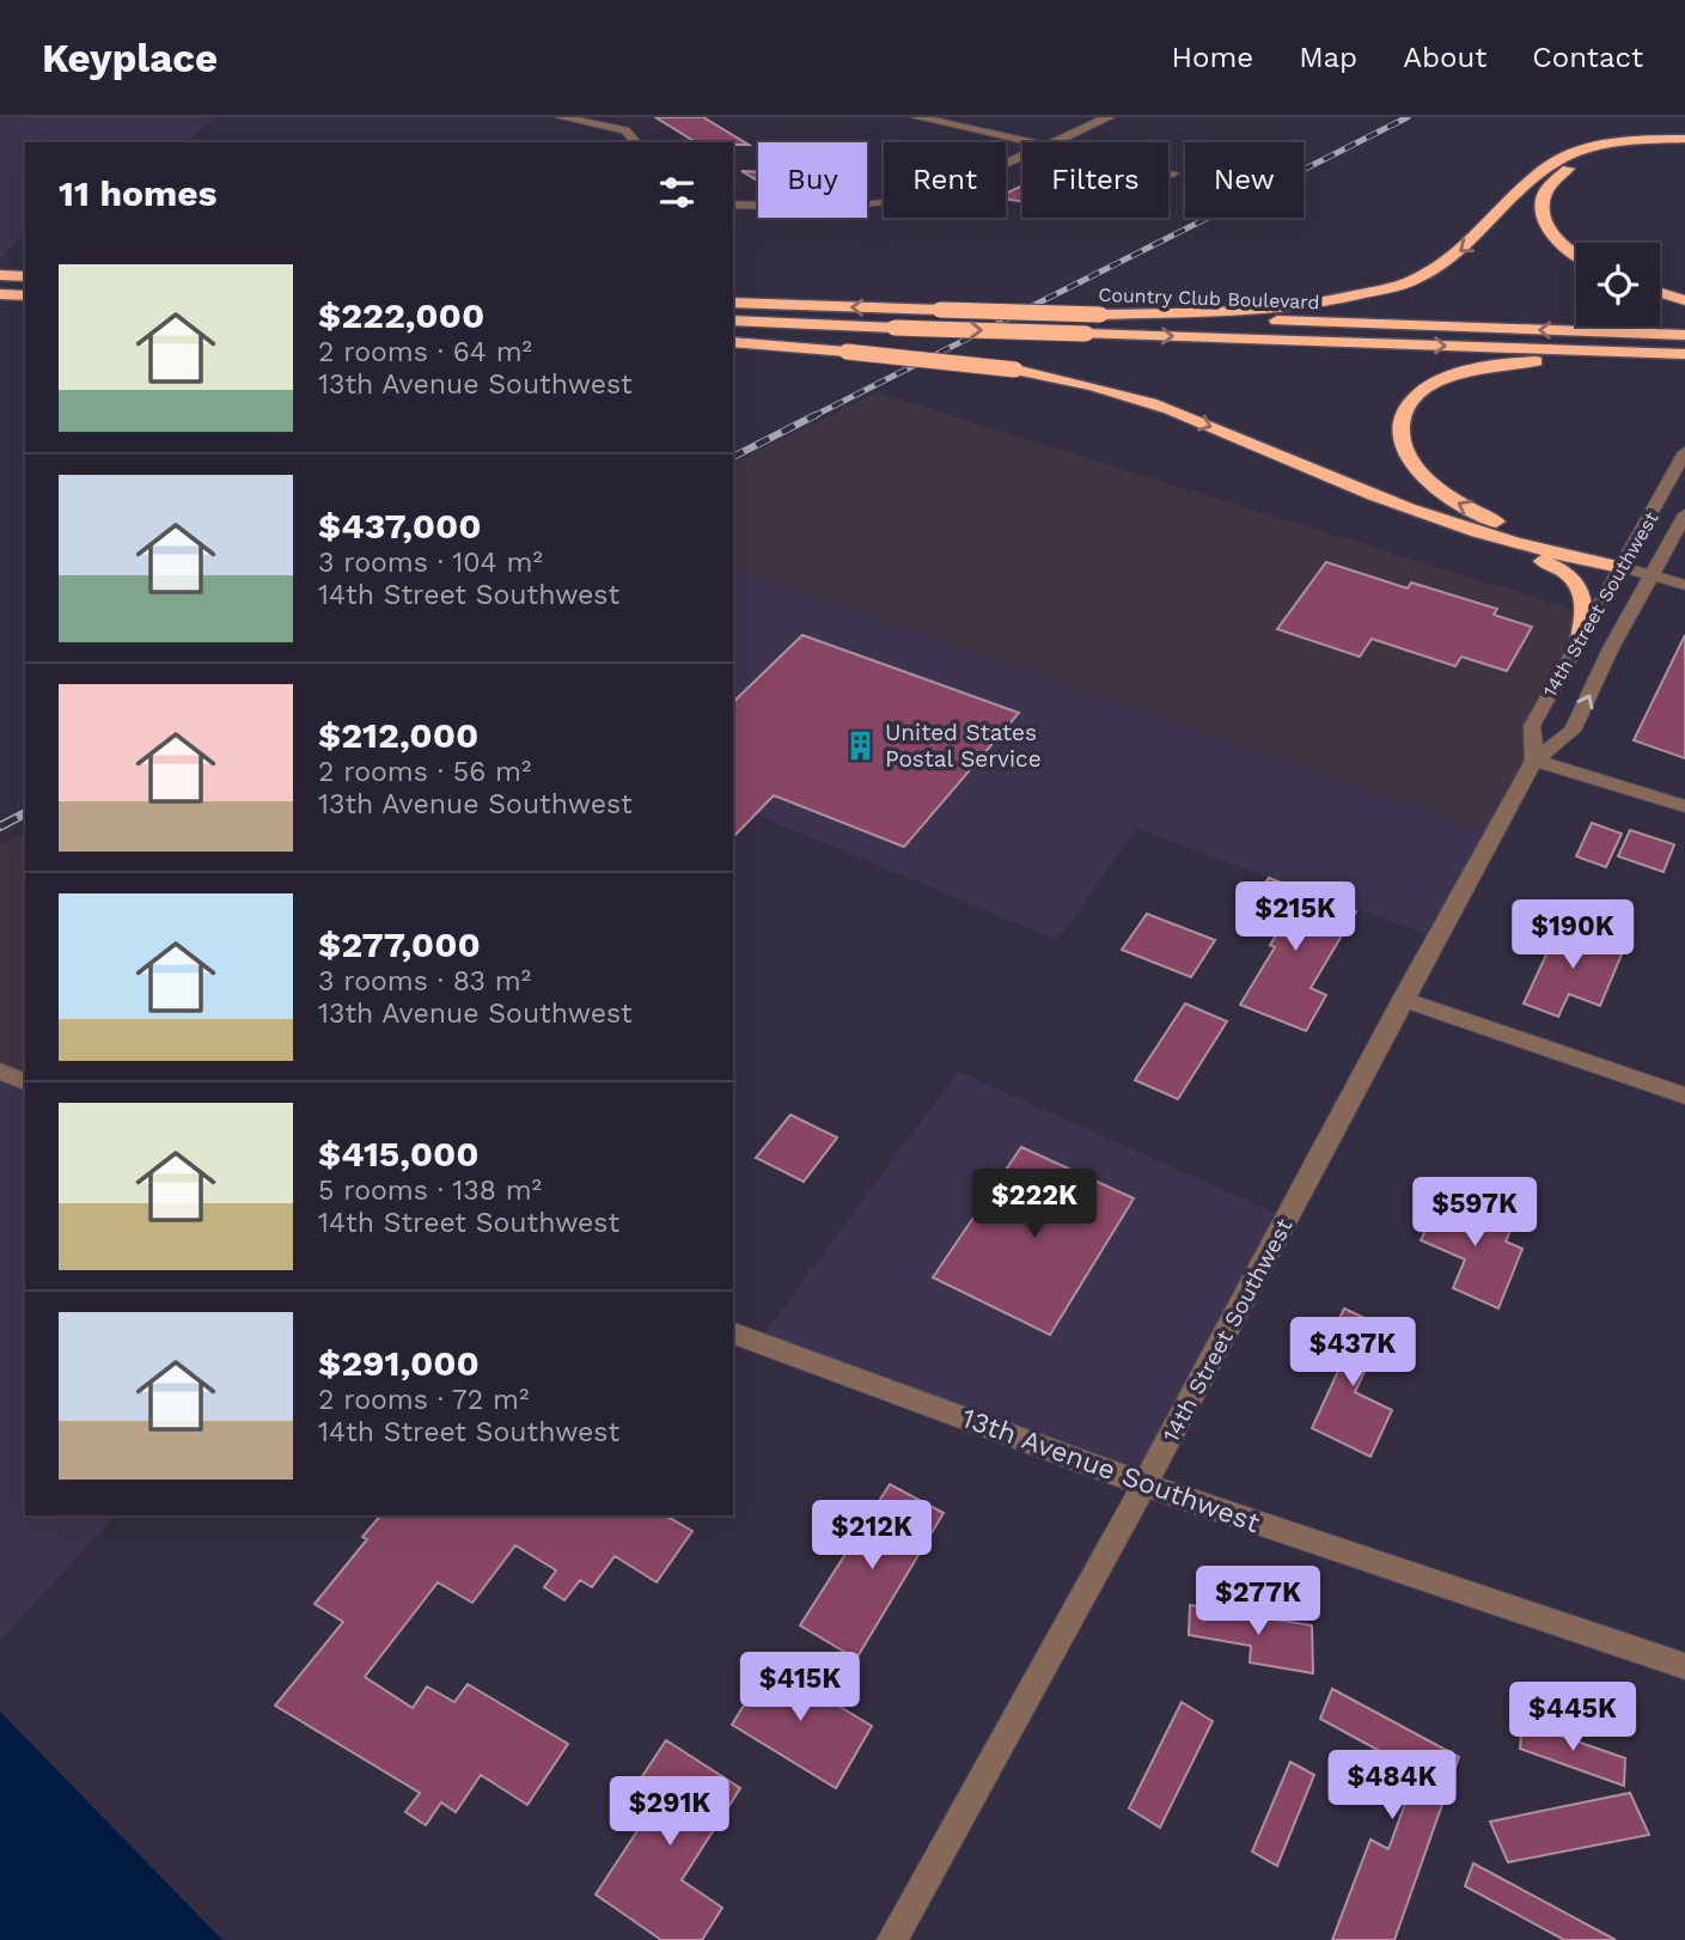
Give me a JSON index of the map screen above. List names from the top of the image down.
{
  "streets": {
    "highway": ["Country Club Boulevard"],
    "street": ["14th Street Southwest", "13th Avenue Southwest"]
  },
  "crossings": [
    ["14th Street Southwest", "13th Avenue Southwest"]
  ],
  "places": {
    "building": ["United States Postal Service"]
  },
  "page": {
    "header": "Keyplace",
    "nav": [
      "Home",
      "Map",
      "About",
      "Contact"
    ],
    "chip": [
      "Buy",
      "Rent",
      "Filters",
      "New"
    ],
    "heading": "11 homes",
    "list": [
      {
        "name": "$222,000",
        "note": "2 rooms · 64 m² · 13th Avenue Southwest"
      },
      {
        "name": "$437,000",
        "note": "3 rooms · 104 m² · 14th Street Southwest"
      },
      {
        "name": "$212,000",
        "note": "2 rooms · 56 m² · 13th Avenue Southwest"
      },
      {
        "name": "$277,000",
        "note": "3 rooms · 83 m² · 13th Avenue Southwest"
      },
      {
        "name": "$415,000",
        "note": "5 rooms · 138 m² · 14th Street Southwest"
      },
      {
        "name": "$291,000",
        "note": "2 rooms · 72 m² · 14th Street Southwest"
      }
    ],
    "price": [
      "$215K",
      "$190K",
      "$222K",
      "$597K",
      "$437K",
      "$212K",
      "$277K",
      "$415K",
      "$445K",
      "$484K",
      "$291K"
    ]
  }
}
